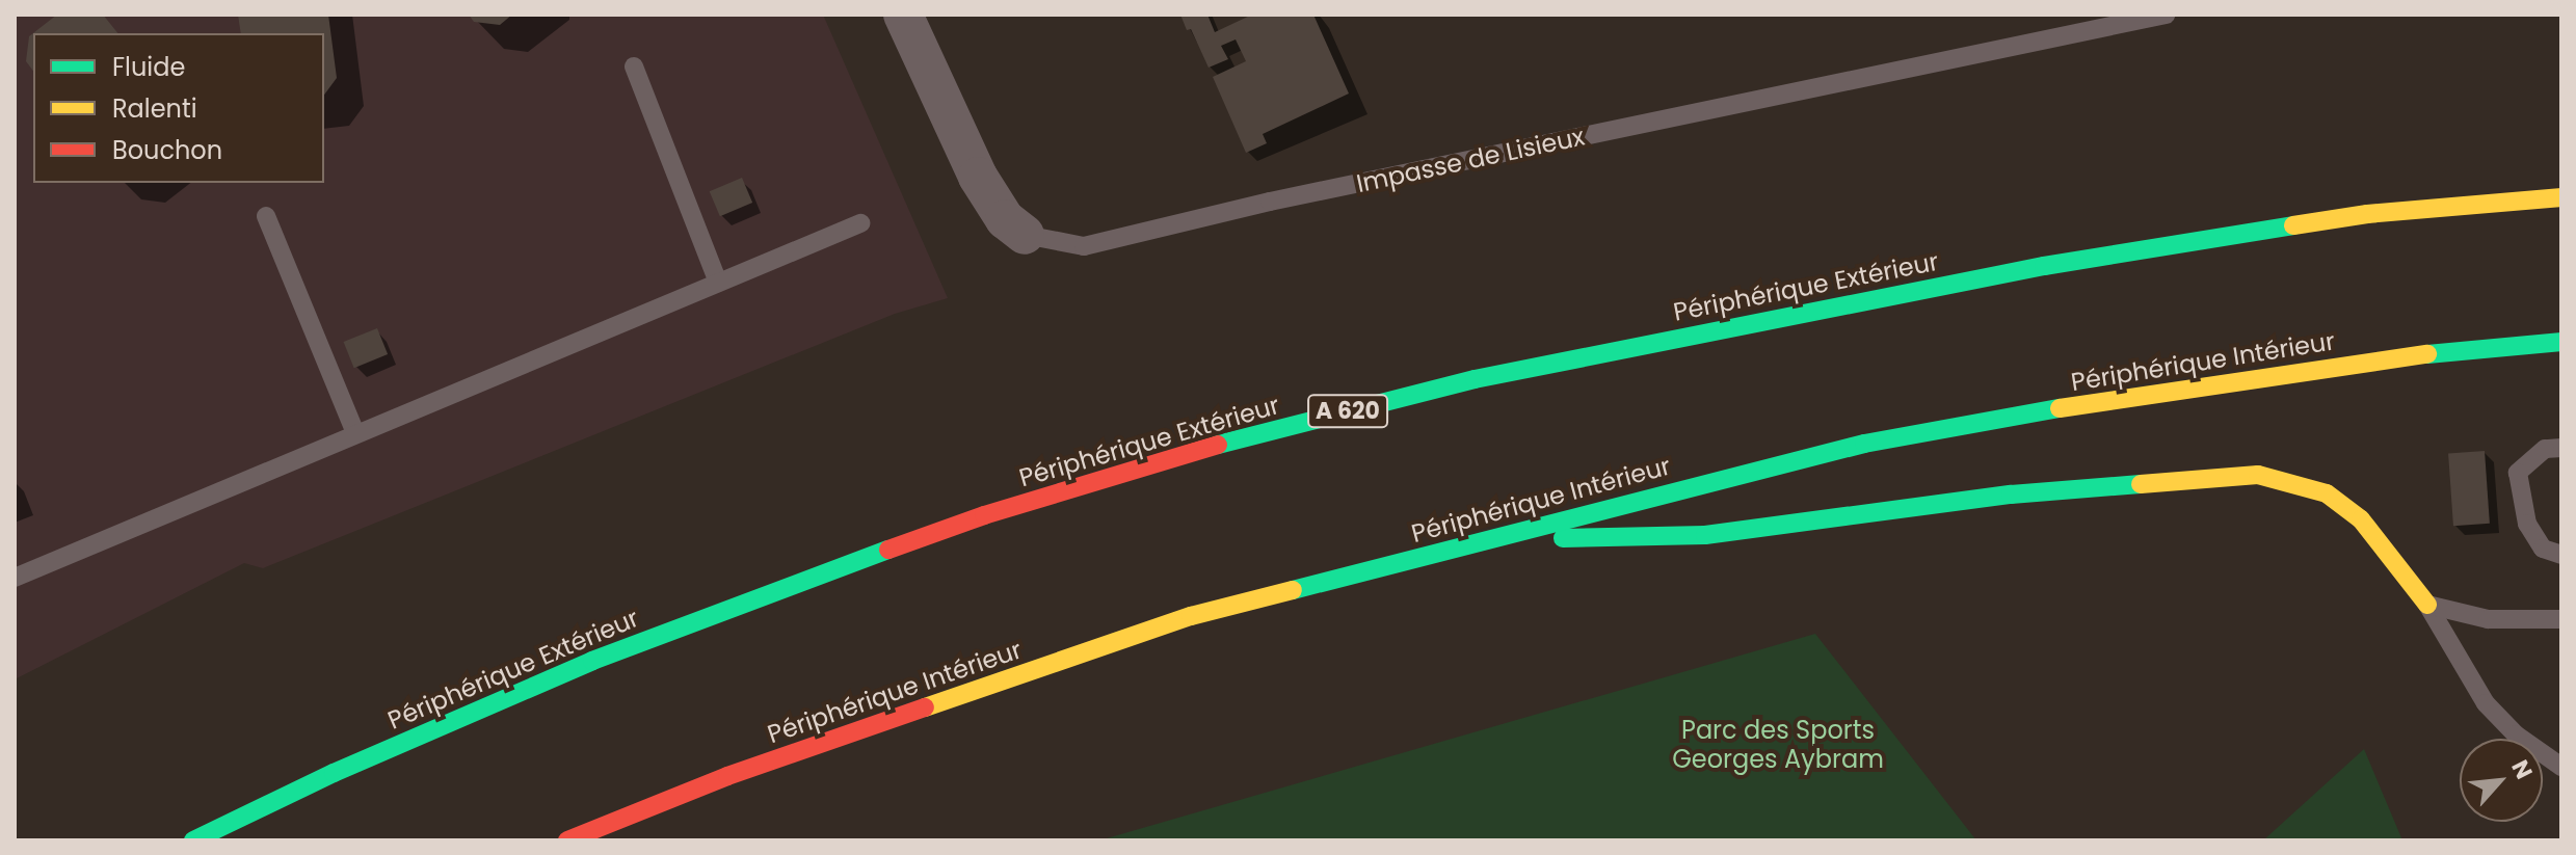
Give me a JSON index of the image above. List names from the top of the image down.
{
  "streets": {
    "highway": ["Périphérique Extérieur", "Périphérique Intérieur", "A 620"],
    "street": ["Impasse de Lisieux"]
  },
  "parks": ["Parc des Sports Georges Aybram"],
  "legend": ["Fluide", "Ralenti", "Bouchon"],
  "north": "top right"
}
